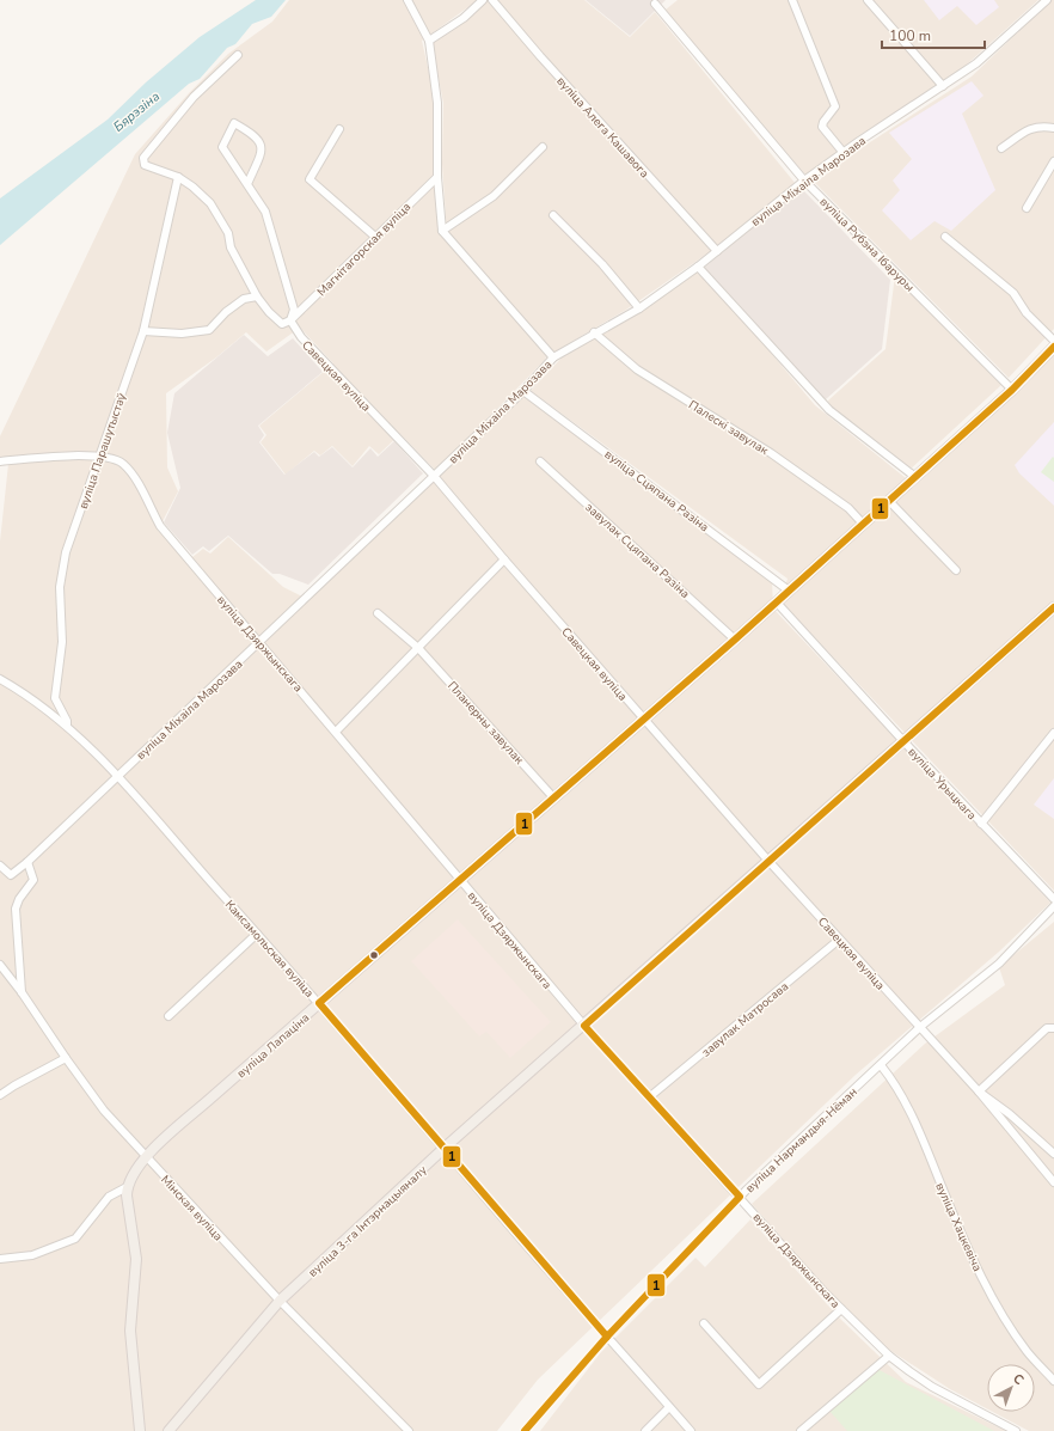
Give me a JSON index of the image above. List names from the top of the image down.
{
  "streets": {
    "main road": ["вуліца Лапаціна", "вуліца 3-га Інтэрнацыяналу"],
    "street": [
      "вуліца Алега Кашавога",
      "вуліца Міхаіла Марозава",
      "вуліца Рубэна Ібаруры",
      "Магнітагорская вуліца",
      "Савецкая вуліца",
      "Палескі завулак",
      "вуліца Парашутыстаў",
      "вуліца Сцяпана Разіна",
      "завулак Сцяпана Разіна",
      "вуліца Дзяржынскага",
      "Планерны завулак",
      "вуліца Урыцкага",
      "Камсамольская вуліца",
      "завулак Матросава",
      "вуліца Нармандыя-Нёман",
      "Мінская вуліца",
      "вуліца Хацкевіча"
    ]
  },
  "crossings": [
    ["вуліца Алега Кашавога", "вуліца Міхаіла Марозава"],
    ["вуліца Міхаіла Марозава", "вуліца Рубэна Ібаруры"],
    ["вуліца Міхаіла Марозава", "Савецкая вуліца"],
    ["вуліца Міхаіла Марозава", "Палескі завулак"],
    ["вуліца Міхаіла Марозава", "вуліца Сцяпана Разіна"],
    ["вуліца Міхаіла Марозава", "вуліца Дзяржынскага"],
    ["вуліца Міхаіла Марозава", "Камсамольская вуліца"],
    ["вуліца Рубэна Ібаруры", "вуліца Лапаціна"],
    ["Магнітагорская вуліца", "Савецкая вуліца"],
    ["Савецкая вуліца", "завулак Матросава"],
    ["Савецкая вуліца", "вуліца Лапаціна"],
    ["Савецкая вуліца", "вуліца Нармандыя-Нёман"],
    ["Савецкая вуліца", "вуліца 3-га Інтэрнацыяналу"],
    ["Палескі завулак", "вуліца Лапаціна"],
    ["вуліца Парашутыстаў", "вуліца Дзяржынскага"],
    ["вуліца Парашутыстаў", "Камсамольская вуліца"],
    ["вуліца Сцяпана Разіна", "вуліца Лапаціна"],
    ["завулак Сцяпана Разіна", "вуліца Лапаціна"],
    ["вуліца Дзяржынскага", "завулак Матросава"],
    ["вуліца Дзяржынскага", "вуліца Лапаціна"],
    ["вуліца Дзяржынскага", "вуліца Нармандыя-Нёман"],
    ["вуліца Дзяржынскага", "вуліца 3-га Інтэрнацыяналу"],
    ["Планерны завулак", "вуліца Лапаціна"],
    ["вуліца Урыцкага", "вуліца Лапаціна"],
    ["вуліца Урыцкага", "вуліца 3-га Інтэрнацыяналу"],
    ["Камсамольская вуліца", "вуліца Лапаціна"],
    ["Камсамольская вуліца", "вуліца Нармандыя-Нёман"],
    ["Камсамольская вуліца", "вуліца 3-га Інтэрнацыяналу"],
    ["вуліца Лапаціна", "Мінская вуліца"],
    ["вуліца Нармандыя-Нёман", "вуліца Хацкевіча"],
    ["Мінская вуліца", "вуліца 3-га Інтэрнацыяналу"]
  ],
  "water": ["Бярэзіна"],
  "lines": ["transit line 1"],
  "scale_bar": "100 m",
  "north": "top right"
}
